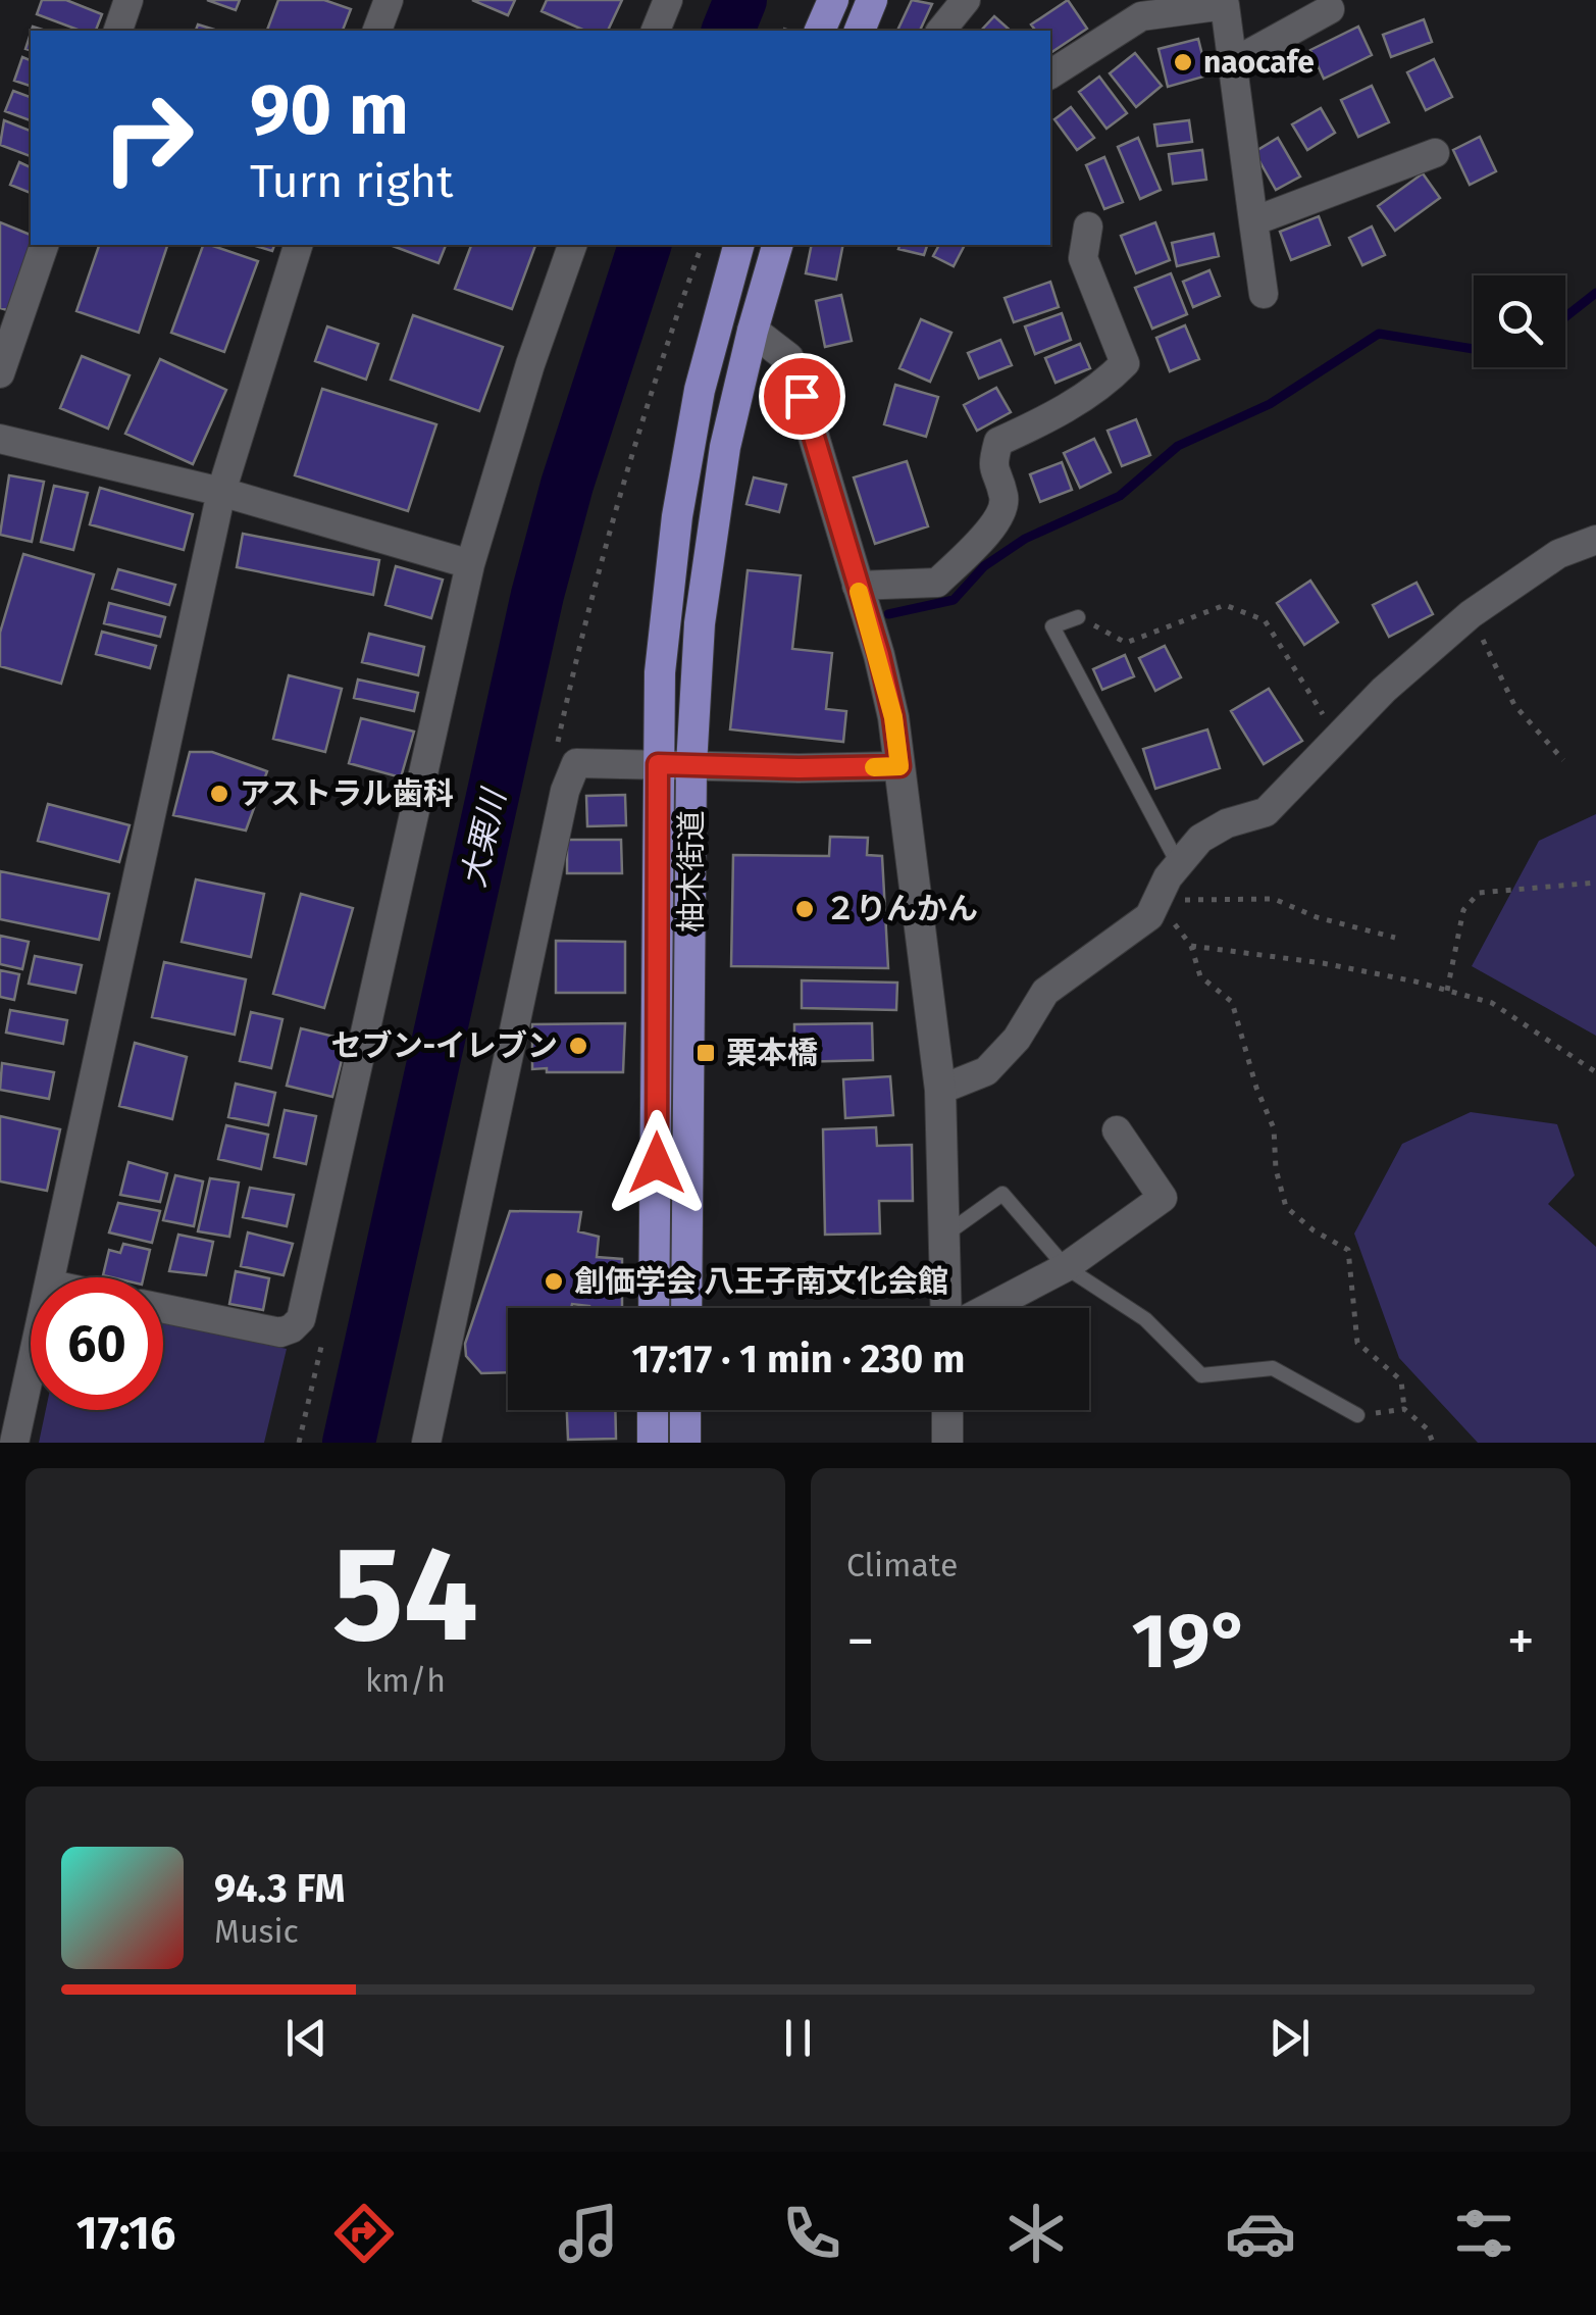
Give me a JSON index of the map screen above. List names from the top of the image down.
{
  "streets": {
    "main road": ["柚木街道"]
  },
  "water": ["大栗川"],
  "places": {
    "other": [
      "naocafe",
      "アストラル歯科",
      "２りんかん",
      "セブン-イレブン",
      "創価学会 八王子南文化会館"
    ],
    "transit": ["栗本橋"]
  },
  "page": {
    "turn": ["90 m", "Turn right"],
    "limit": "60",
    "trip": "17:17 · 1 min · 230 m",
    "tile": [
      ["54", "km/h"],
      "Climate"
    ],
    "heat": ["−", "19°", "+"],
    "song": ["94.3 FM", "Music"],
    "tabs": "17:16"
  }
}
